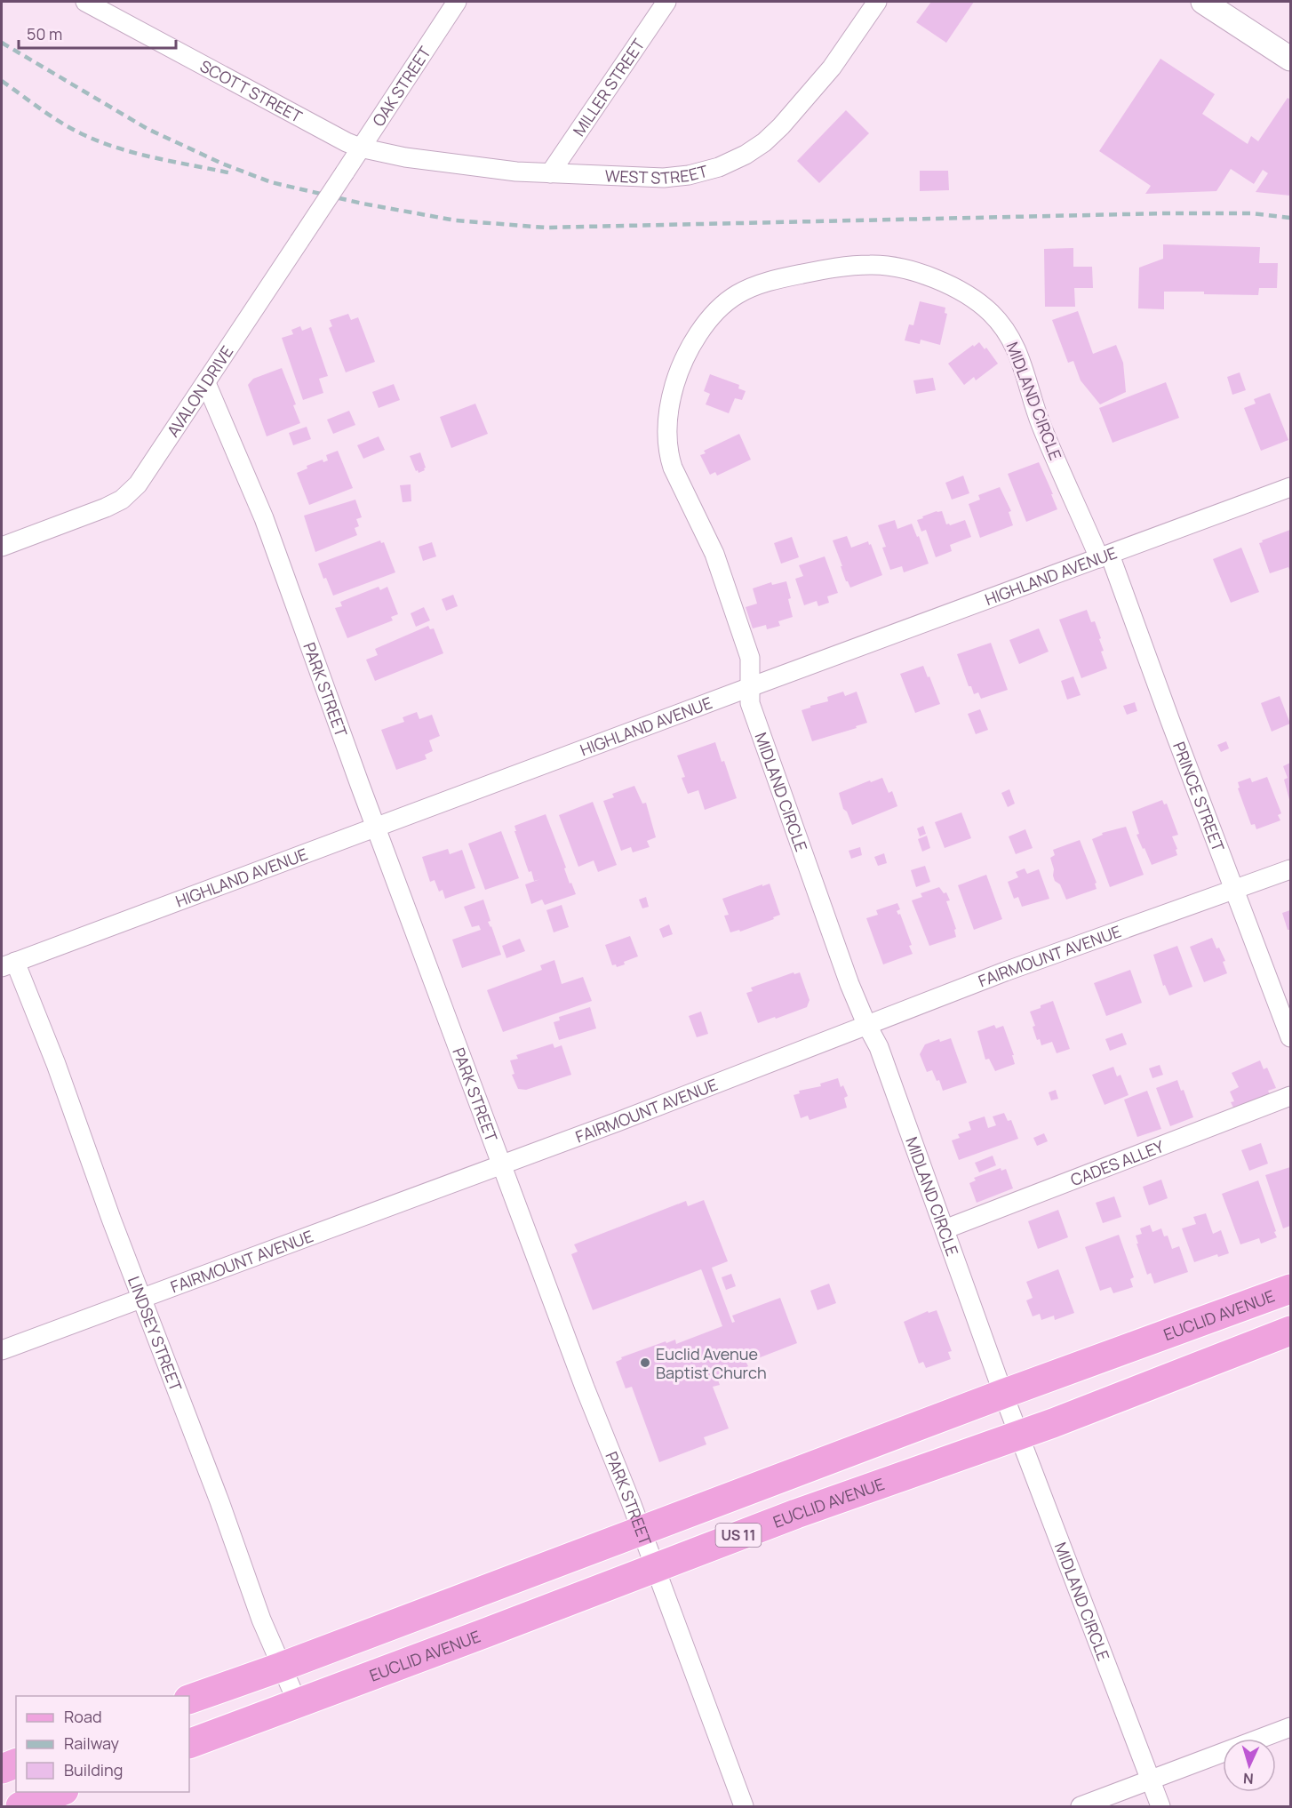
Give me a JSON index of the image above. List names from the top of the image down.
{
  "streets": {
    "main road": ["EUCLID AVENUE", "US 11"],
    "street": [
      "OAK STREET",
      "MILLER STREET",
      "SCOTT STREET",
      "WEST STREET",
      "AVALON DRIVE",
      "MIDLAND CIRCLE",
      "HIGHLAND AVENUE",
      "PARK STREET",
      "PRINCE STREET",
      "FAIRMOUNT AVENUE",
      "CADES ALLEY",
      "LINDSEY STREET"
    ]
  },
  "crossings": [
    ["OAK STREET", "SCOTT STREET"],
    ["OAK STREET", "WEST STREET"],
    ["OAK STREET", "AVALON DRIVE"],
    ["MILLER STREET", "WEST STREET"],
    ["SCOTT STREET", "WEST STREET"],
    ["AVALON DRIVE", "PARK STREET"],
    ["MIDLAND CIRCLE", "HIGHLAND AVENUE"],
    ["MIDLAND CIRCLE", "PRINCE STREET"],
    ["MIDLAND CIRCLE", "FAIRMOUNT AVENUE"],
    ["MIDLAND CIRCLE", "CADES ALLEY"],
    ["MIDLAND CIRCLE", "EUCLID AVENUE"],
    ["HIGHLAND AVENUE", "PARK STREET"],
    ["HIGHLAND AVENUE", "PRINCE STREET"],
    ["HIGHLAND AVENUE", "LINDSEY STREET"],
    ["PARK STREET", "FAIRMOUNT AVENUE"],
    ["PARK STREET", "EUCLID AVENUE"],
    ["PRINCE STREET", "FAIRMOUNT AVENUE"],
    ["FAIRMOUNT AVENUE", "LINDSEY STREET"],
    ["EUCLID AVENUE", "LINDSEY STREET"]
  ],
  "places": ["Euclid Avenue Baptist Church"],
  "legend": ["Road", "Railway", "Building"],
  "scale_bar": "50 m",
  "north": "bottom"
}
